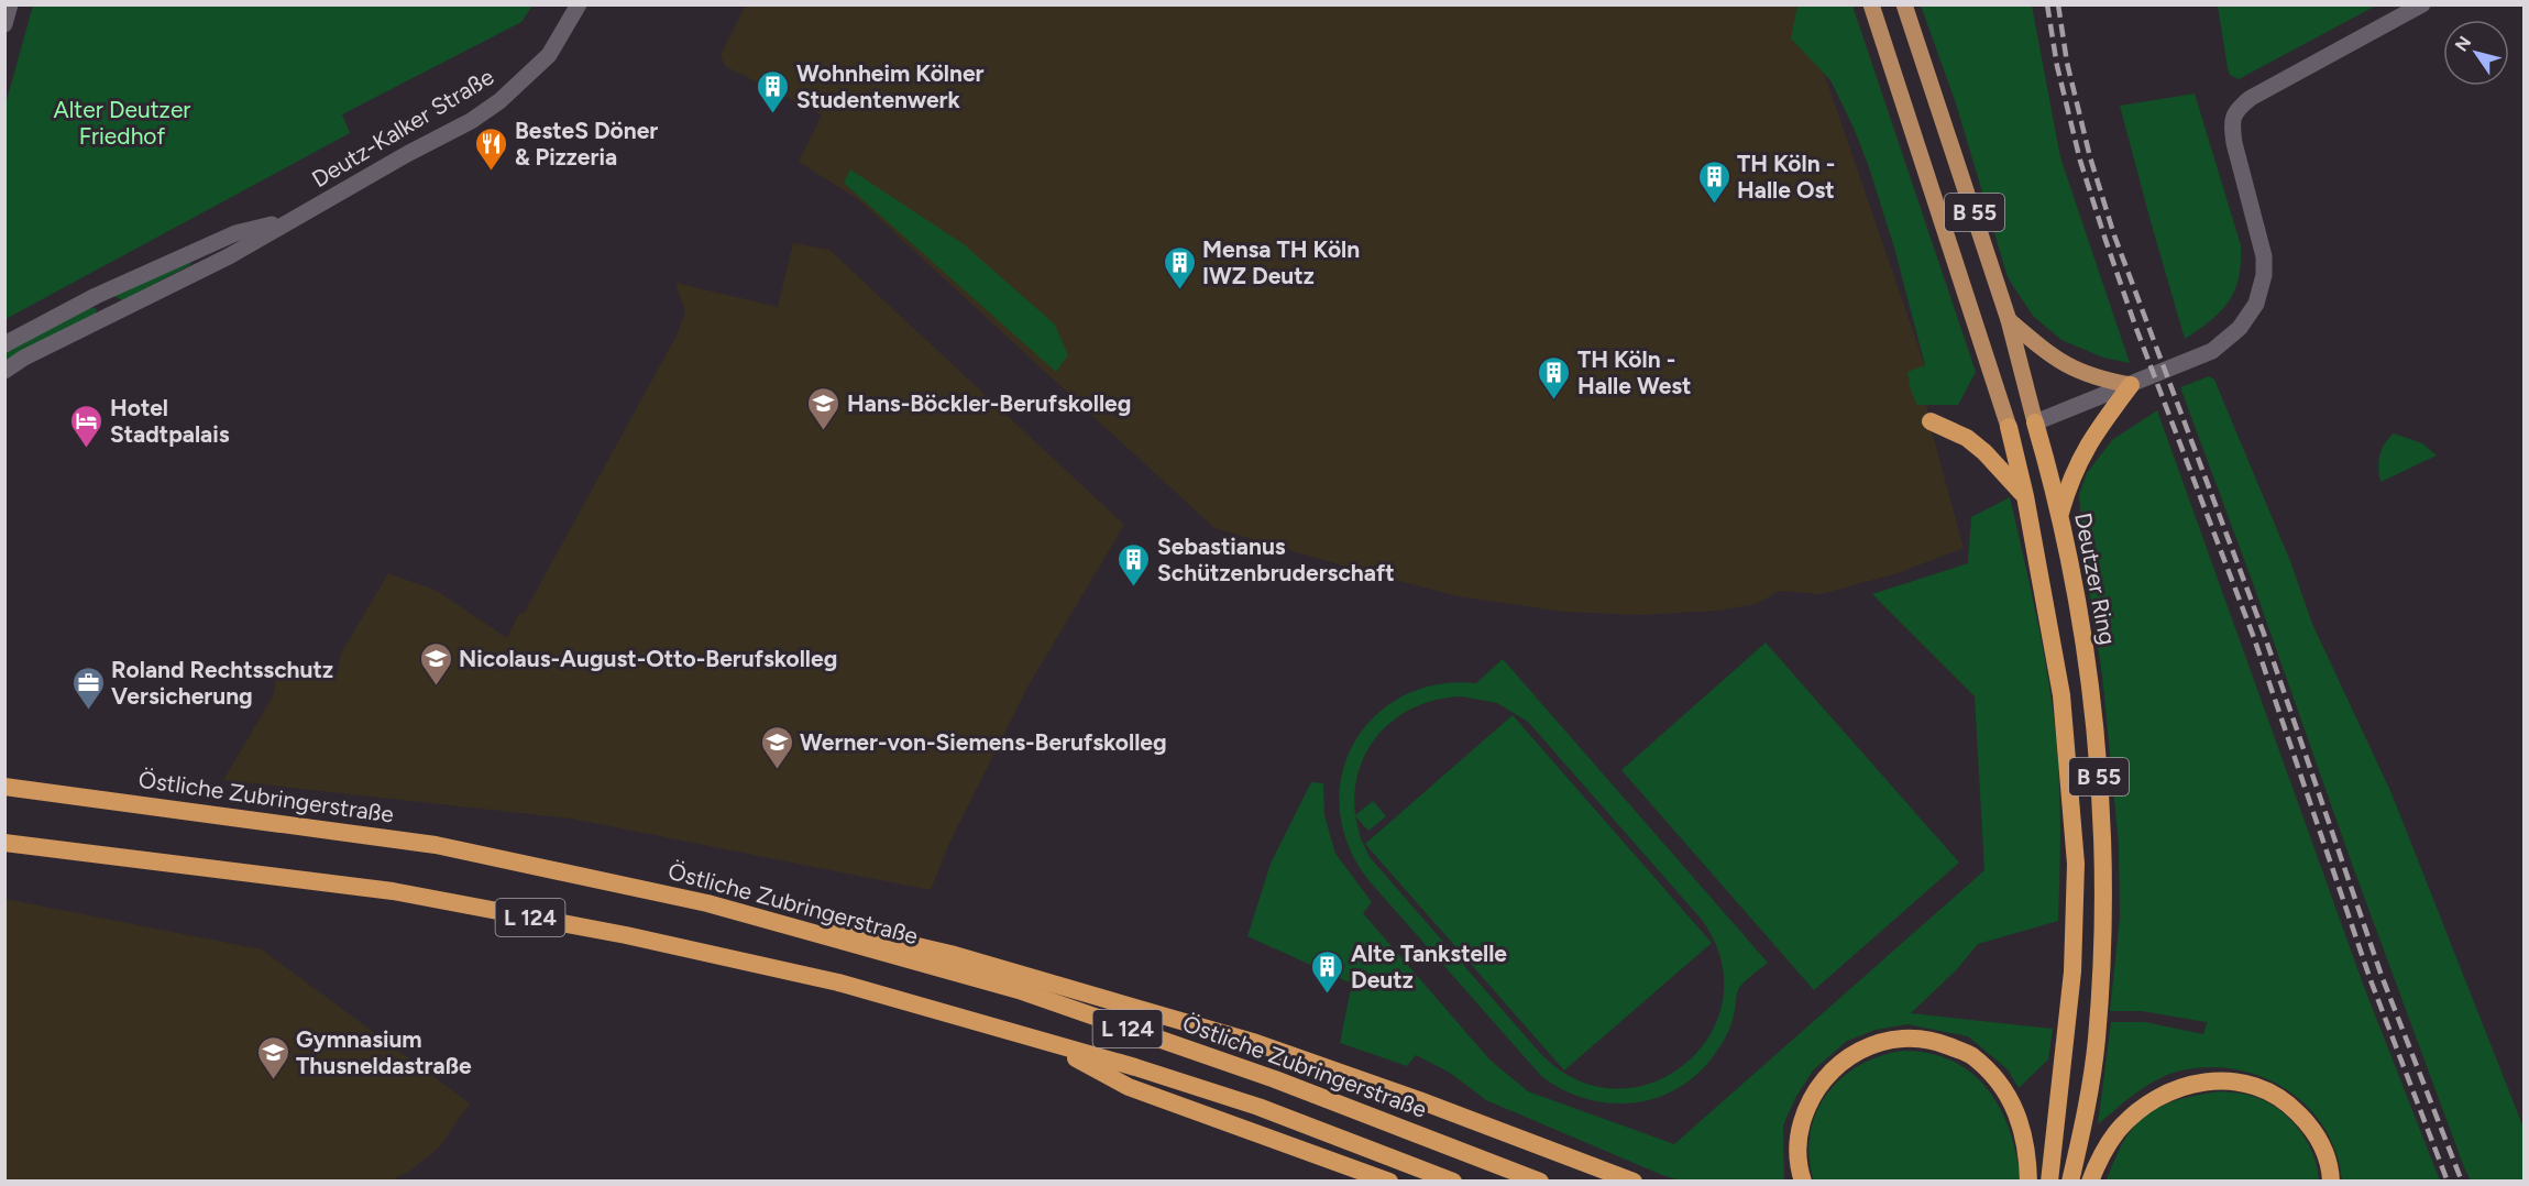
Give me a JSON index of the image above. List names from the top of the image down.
{
  "streets": {
    "highway": [
      "B 55",
      "Deutzer Ring",
      "Östliche Zubringerstraße",
      "L 124"
    ],
    "main road": ["Deutz-Kalker Straße"]
  },
  "crossings": [
    ["Östliche Zubringerstraße", "L 124"]
  ],
  "parks": ["Alter Deutzer Friedhof"],
  "places": {
    "building": [
      "Wohnheim Kölner Studentenwerk",
      "TH Köln - Halle Ost",
      "Mensa TH Köln IWZ Deutz",
      "TH Köln - Halle West",
      "Sebastianus Schützenbruderschaft",
      "Alte Tankstelle Deutz"
    ],
    "restaurant": ["BesteS Döner & Pizzeria"],
    "school or university": [
      "Hans-Böckler-Berufskolleg",
      "Nicolaus-August-Otto-Berufskolleg",
      "Werner-von-Siemens-Berufskolleg",
      "Gymnasium Thusneldastraße"
    ],
    "hotel": ["Hotel Stadtpalais"],
    "office": ["Roland Rechtsschutz Versicherung"]
  },
  "north": "top left"
}
